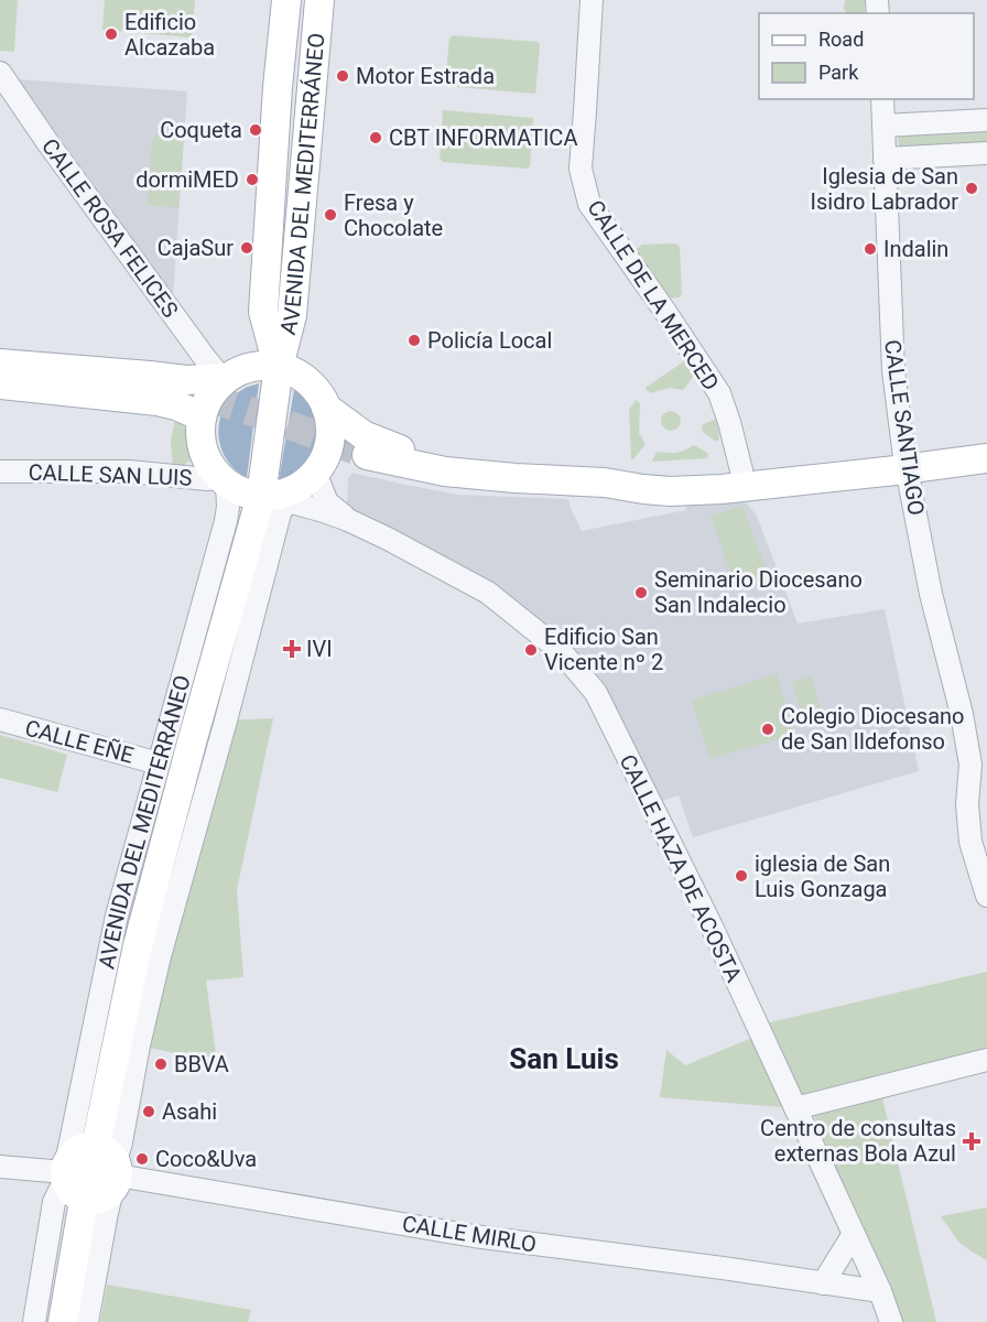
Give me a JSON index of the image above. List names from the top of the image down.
{
  "streets": {
    "main road": ["AVENIDA DEL MEDITERRÁNEO"],
    "street": [
      "CALLE ROSA FELICES",
      "CALLE DE LA MERCED",
      "CALLE SANTIAGO",
      "CALLE SAN LUIS",
      "CALLE EÑE",
      "CALLE HAZA DE ACOSTA",
      "CALLE MIRLO"
    ]
  },
  "crossings": [
    ["AVENIDA DEL MEDITERRÁNEO", "CALLE ROSA FELICES"],
    ["AVENIDA DEL MEDITERRÁNEO", "CALLE SAN LUIS"],
    ["AVENIDA DEL MEDITERRÁNEO", "CALLE EÑE"],
    ["AVENIDA DEL MEDITERRÁNEO", "CALLE HAZA DE ACOSTA"],
    ["AVENIDA DEL MEDITERRÁNEO", "CALLE MIRLO"],
    ["CALLE HAZA DE ACOSTA", "CALLE MIRLO"]
  ],
  "districts": ["San Luis"],
  "places": {
    "other": [
      "Edificio Alcazaba",
      "Motor Estrada",
      "Coqueta",
      "CBT INFORMATICA",
      "dormiMED",
      "Iglesia de San Isidro Labrador",
      "Fresa y Chocolate",
      "CajaSur",
      "Indalin",
      "Policía Local",
      "Seminario Diocesano San Indalecio",
      "Edificio San Vicente nº 2",
      "Colegio Diocesano de San Ildefonso",
      "iglesia de San Luis Gonzaga",
      "BBVA",
      "Asahi",
      "Coco&Uva"
    ],
    "health": ["IVI", "Centro de consultas externas Bola Azul"]
  },
  "legend": ["Road", "Park"]
}
